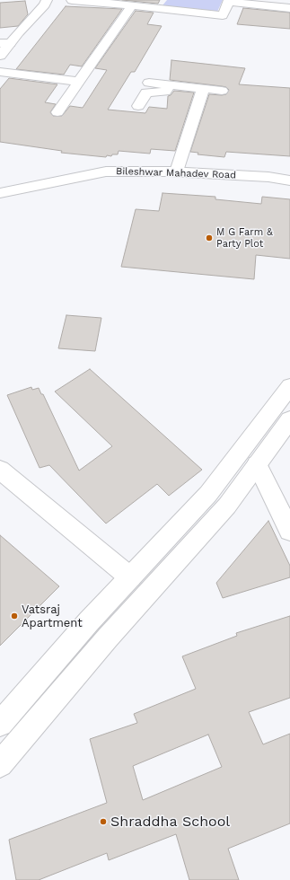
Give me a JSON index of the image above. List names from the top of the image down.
{
  "streets": {
    "street": ["Bileshwar Mahadev Road"]
  },
  "places": ["M G Farm & Party Plot", "Vatsraj Apartment", "Shraddha School"]
}
